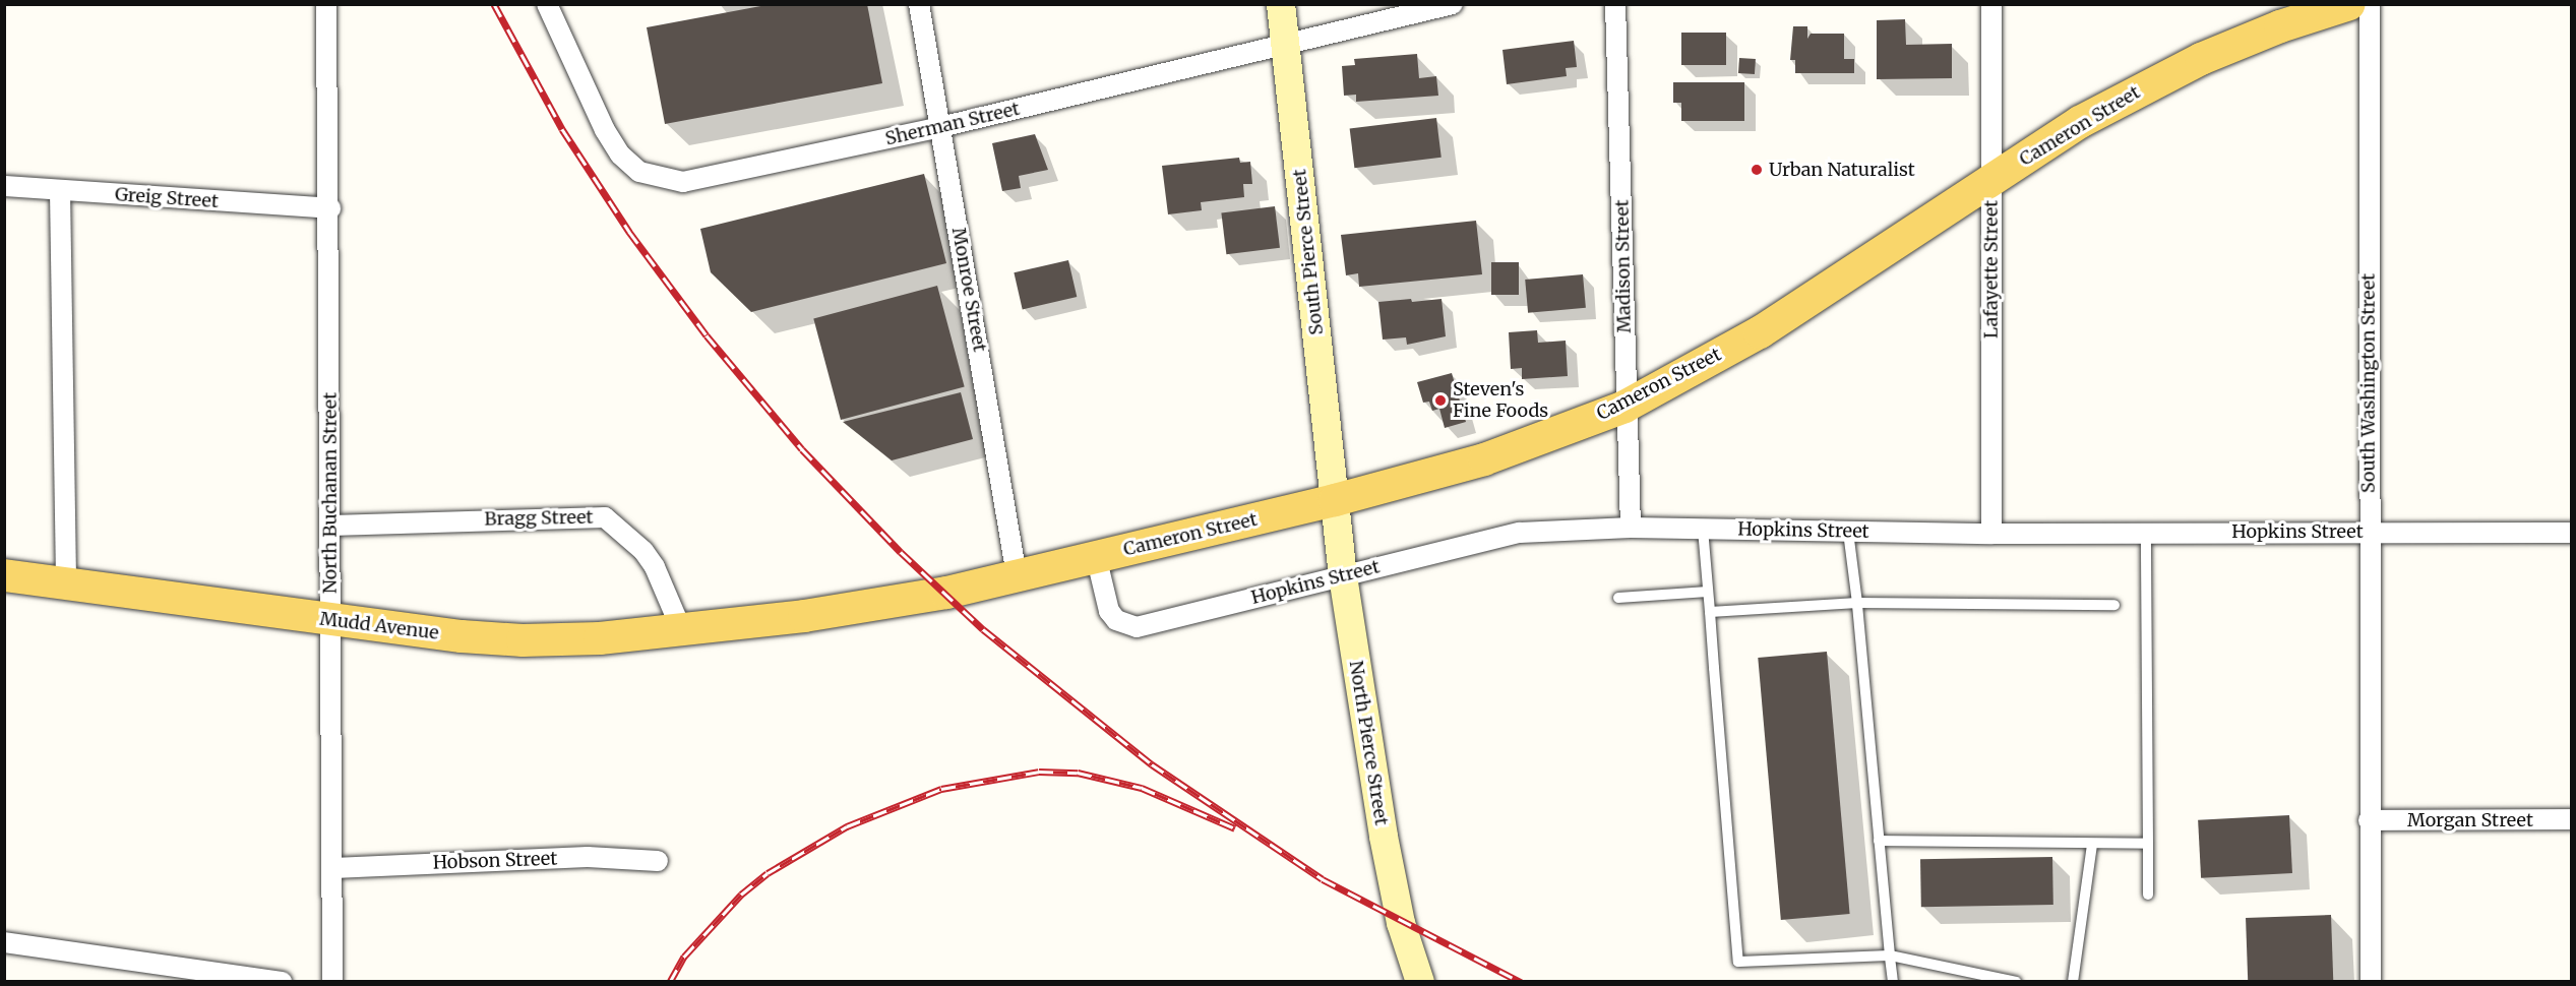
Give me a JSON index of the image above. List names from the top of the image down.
{
  "streets": {
    "main road": ["Cameron Street", "Mudd Avenue"],
    "street": [
      "Sherman Street",
      "Greig Street",
      "South Pierce Street",
      "Madison Street",
      "Lafayette Street",
      "Monroe Street",
      "South Washington Street",
      "North Buchanan Street",
      "Bragg Street",
      "Hopkins Street",
      "North Pierce Street",
      "Morgan Street",
      "Hobson Street"
    ]
  },
  "crossings": [
    ["Sherman Street", "South Pierce Street"],
    ["Sherman Street", "Monroe Street"],
    ["Cameron Street", "South Pierce Street"],
    ["Cameron Street", "Madison Street"],
    ["Cameron Street", "Lafayette Street"],
    ["Cameron Street", "Monroe Street"],
    ["Cameron Street", "Hopkins Street"],
    ["Cameron Street", "Mudd Avenue"],
    ["Cameron Street", "North Pierce Street"],
    ["Greig Street", "North Buchanan Street"],
    ["South Pierce Street", "North Pierce Street"],
    ["Madison Street", "Hopkins Street"],
    ["Lafayette Street", "Hopkins Street"],
    ["South Washington Street", "Hopkins Street"],
    ["South Washington Street", "Morgan Street"],
    ["North Buchanan Street", "Bragg Street"],
    ["North Buchanan Street", "Mudd Avenue"],
    ["North Buchanan Street", "Hobson Street"],
    ["Bragg Street", "Mudd Avenue"],
    ["Hopkins Street", "North Pierce Street"]
  ],
  "places": ["Urban Naturalist", "Steven's Fine Foods"]
}
